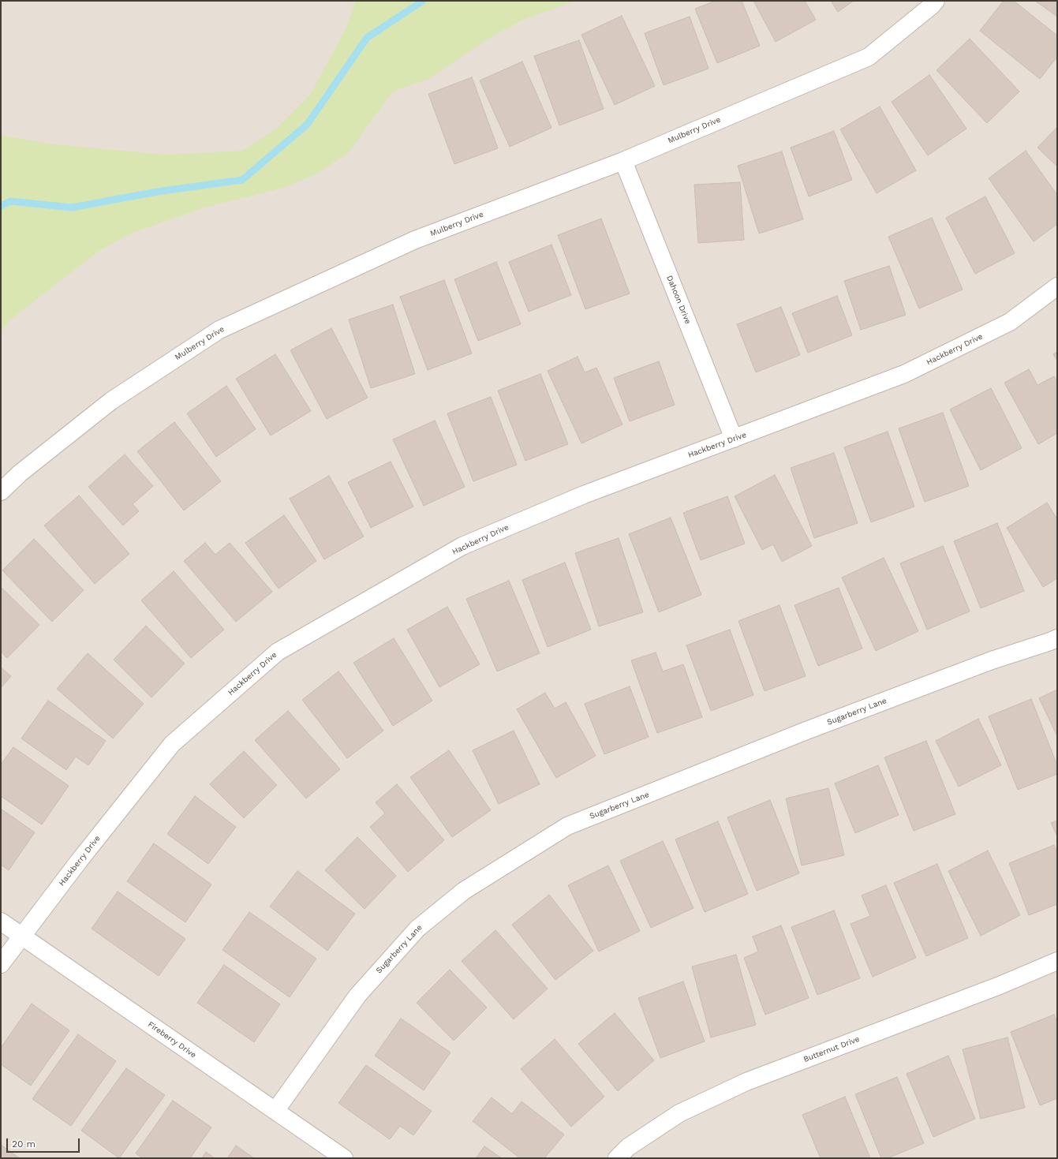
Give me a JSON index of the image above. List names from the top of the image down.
{
  "streets": {
    "street": [
      "Mulberry Drive",
      "Dahoon Drive",
      "Hackberry Drive",
      "Sugarberry Lane",
      "Fireberry Drive",
      "Butternut Drive"
    ]
  },
  "crossings": [
    ["Mulberry Drive", "Dahoon Drive"],
    ["Dahoon Drive", "Hackberry Drive"],
    ["Hackberry Drive", "Fireberry Drive"],
    ["Sugarberry Lane", "Fireberry Drive"]
  ],
  "scale_bar": "20 m"
}
